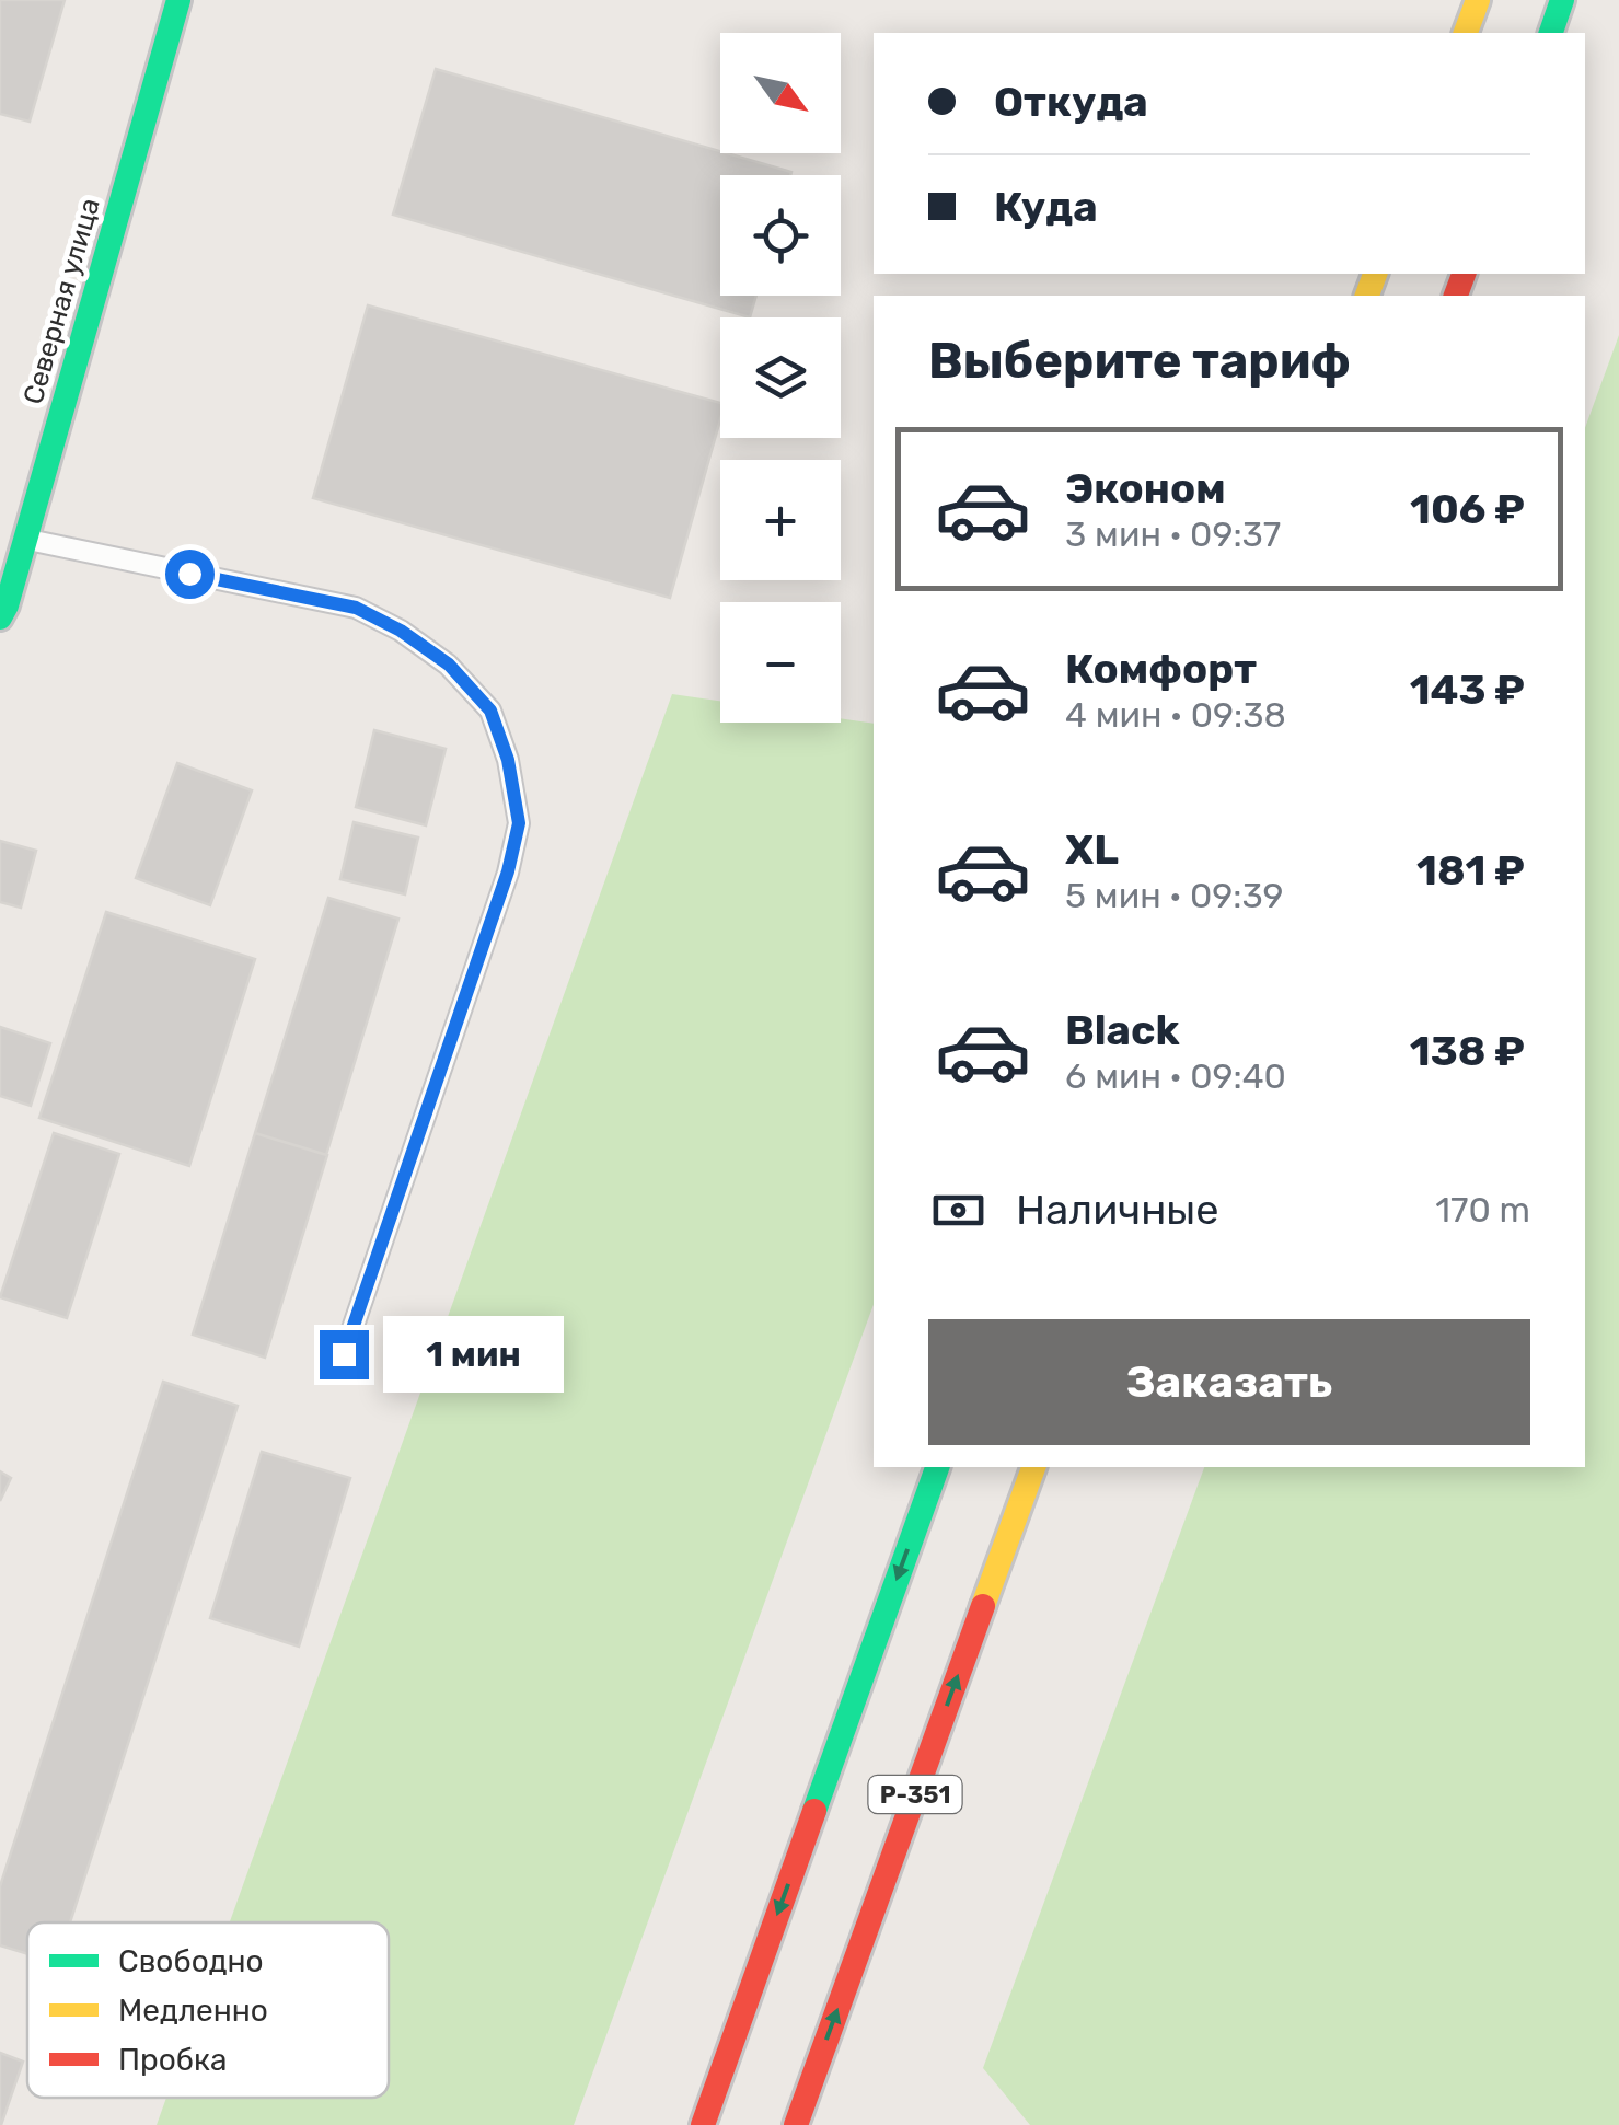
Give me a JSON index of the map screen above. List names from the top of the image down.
{
  "streets": {
    "main road": ["Северная улица", "Р-351"]
  },
  "legend": ["Свободно", "Медленно", "Пробка"],
  "north": "bottom right",
  "page": {
    "map_buttons": ["+", "−"],
    "banner": ["Откуда", "Куда"],
    "heading": "Выберите тариф",
    "list": [
      {
        "name": "Эконом",
        "note": "3 мин · 09:37",
        "value": "106 ₽"
      },
      {
        "name": "Комфорт",
        "note": "4 мин · 09:38",
        "value": "143 ₽"
      },
      {
        "name": "XL",
        "note": "5 мин · 09:39",
        "value": "181 ₽"
      },
      {
        "name": "Black",
        "note": "6 мин · 09:40",
        "value": "138 ₽"
      }
    ],
    "pay": ["Наличные", "170 m"],
    "buttons": "Заказать",
    "bubble": "1 мин"
  }
}
